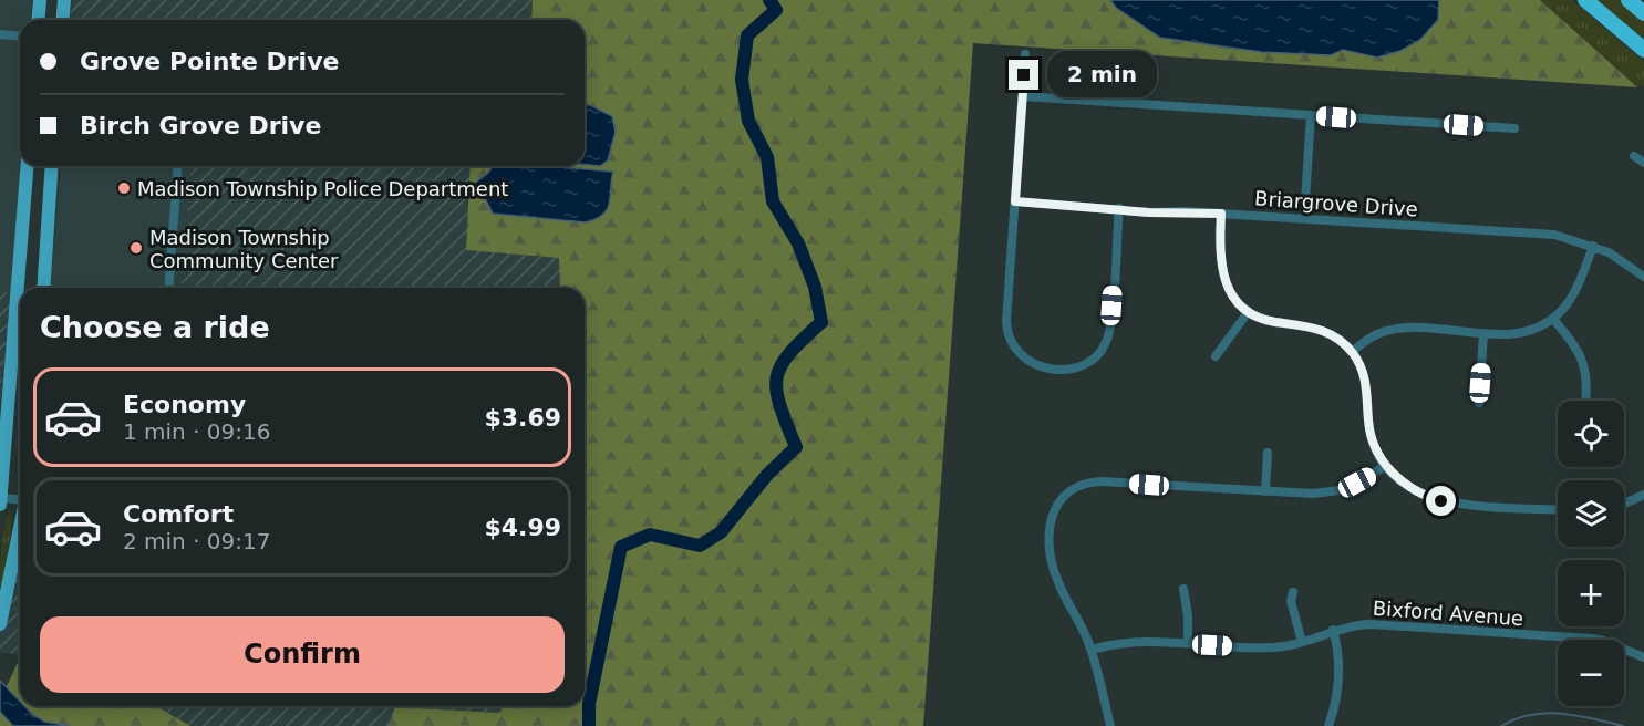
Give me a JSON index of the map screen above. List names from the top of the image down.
{
  "streets": {
    "street": ["Briargrove Drive", "Bixford Avenue"]
  },
  "places": ["Madison Township Police Department", "Madison Township Community Center"],
  "page": {
    "banner": ["Grove Pointe Drive", "Birch Grove Drive"],
    "bubble": "2 min",
    "heading": "Choose a ride",
    "list": [
      {
        "name": "Economy",
        "note": "1 min · 09:16",
        "value": "$3.69"
      },
      {
        "name": "Comfort",
        "note": "2 min · 09:17",
        "value": "$4.99"
      }
    ],
    "map_buttons": ["+", "−"],
    "buttons": "Confirm"
  }
}
